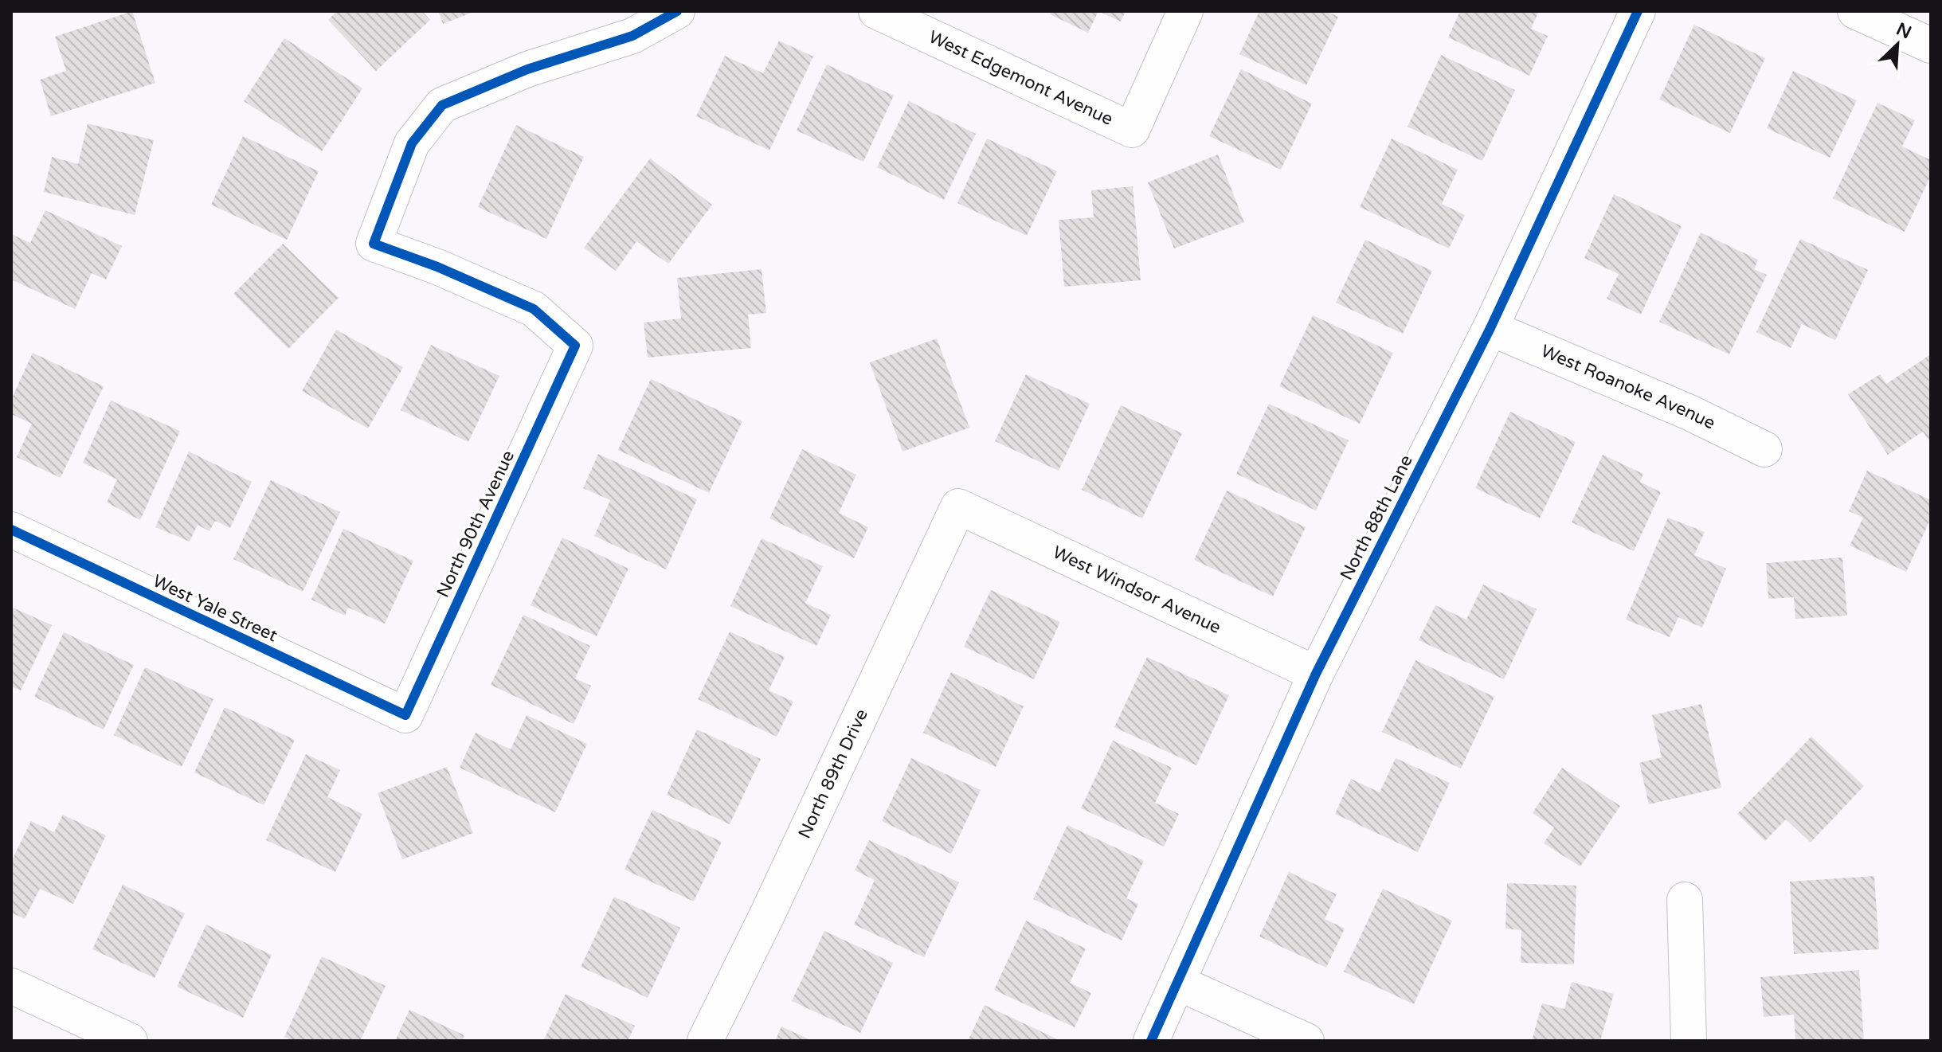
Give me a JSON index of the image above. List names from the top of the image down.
{
  "streets": {
    "street": [
      "West Edgemont Avenue",
      "West Roanoke Avenue",
      "North 88th Lane",
      "North 90th Avenue",
      "West Windsor Avenue",
      "West Yale Street",
      "North 89th Drive"
    ]
  },
  "crossings": [
    ["West Roanoke Avenue", "North 88th Lane"],
    ["North 88th Lane", "West Windsor Avenue"],
    ["North 90th Avenue", "West Yale Street"],
    ["West Windsor Avenue", "North 89th Drive"]
  ],
  "north": "top right"
}
